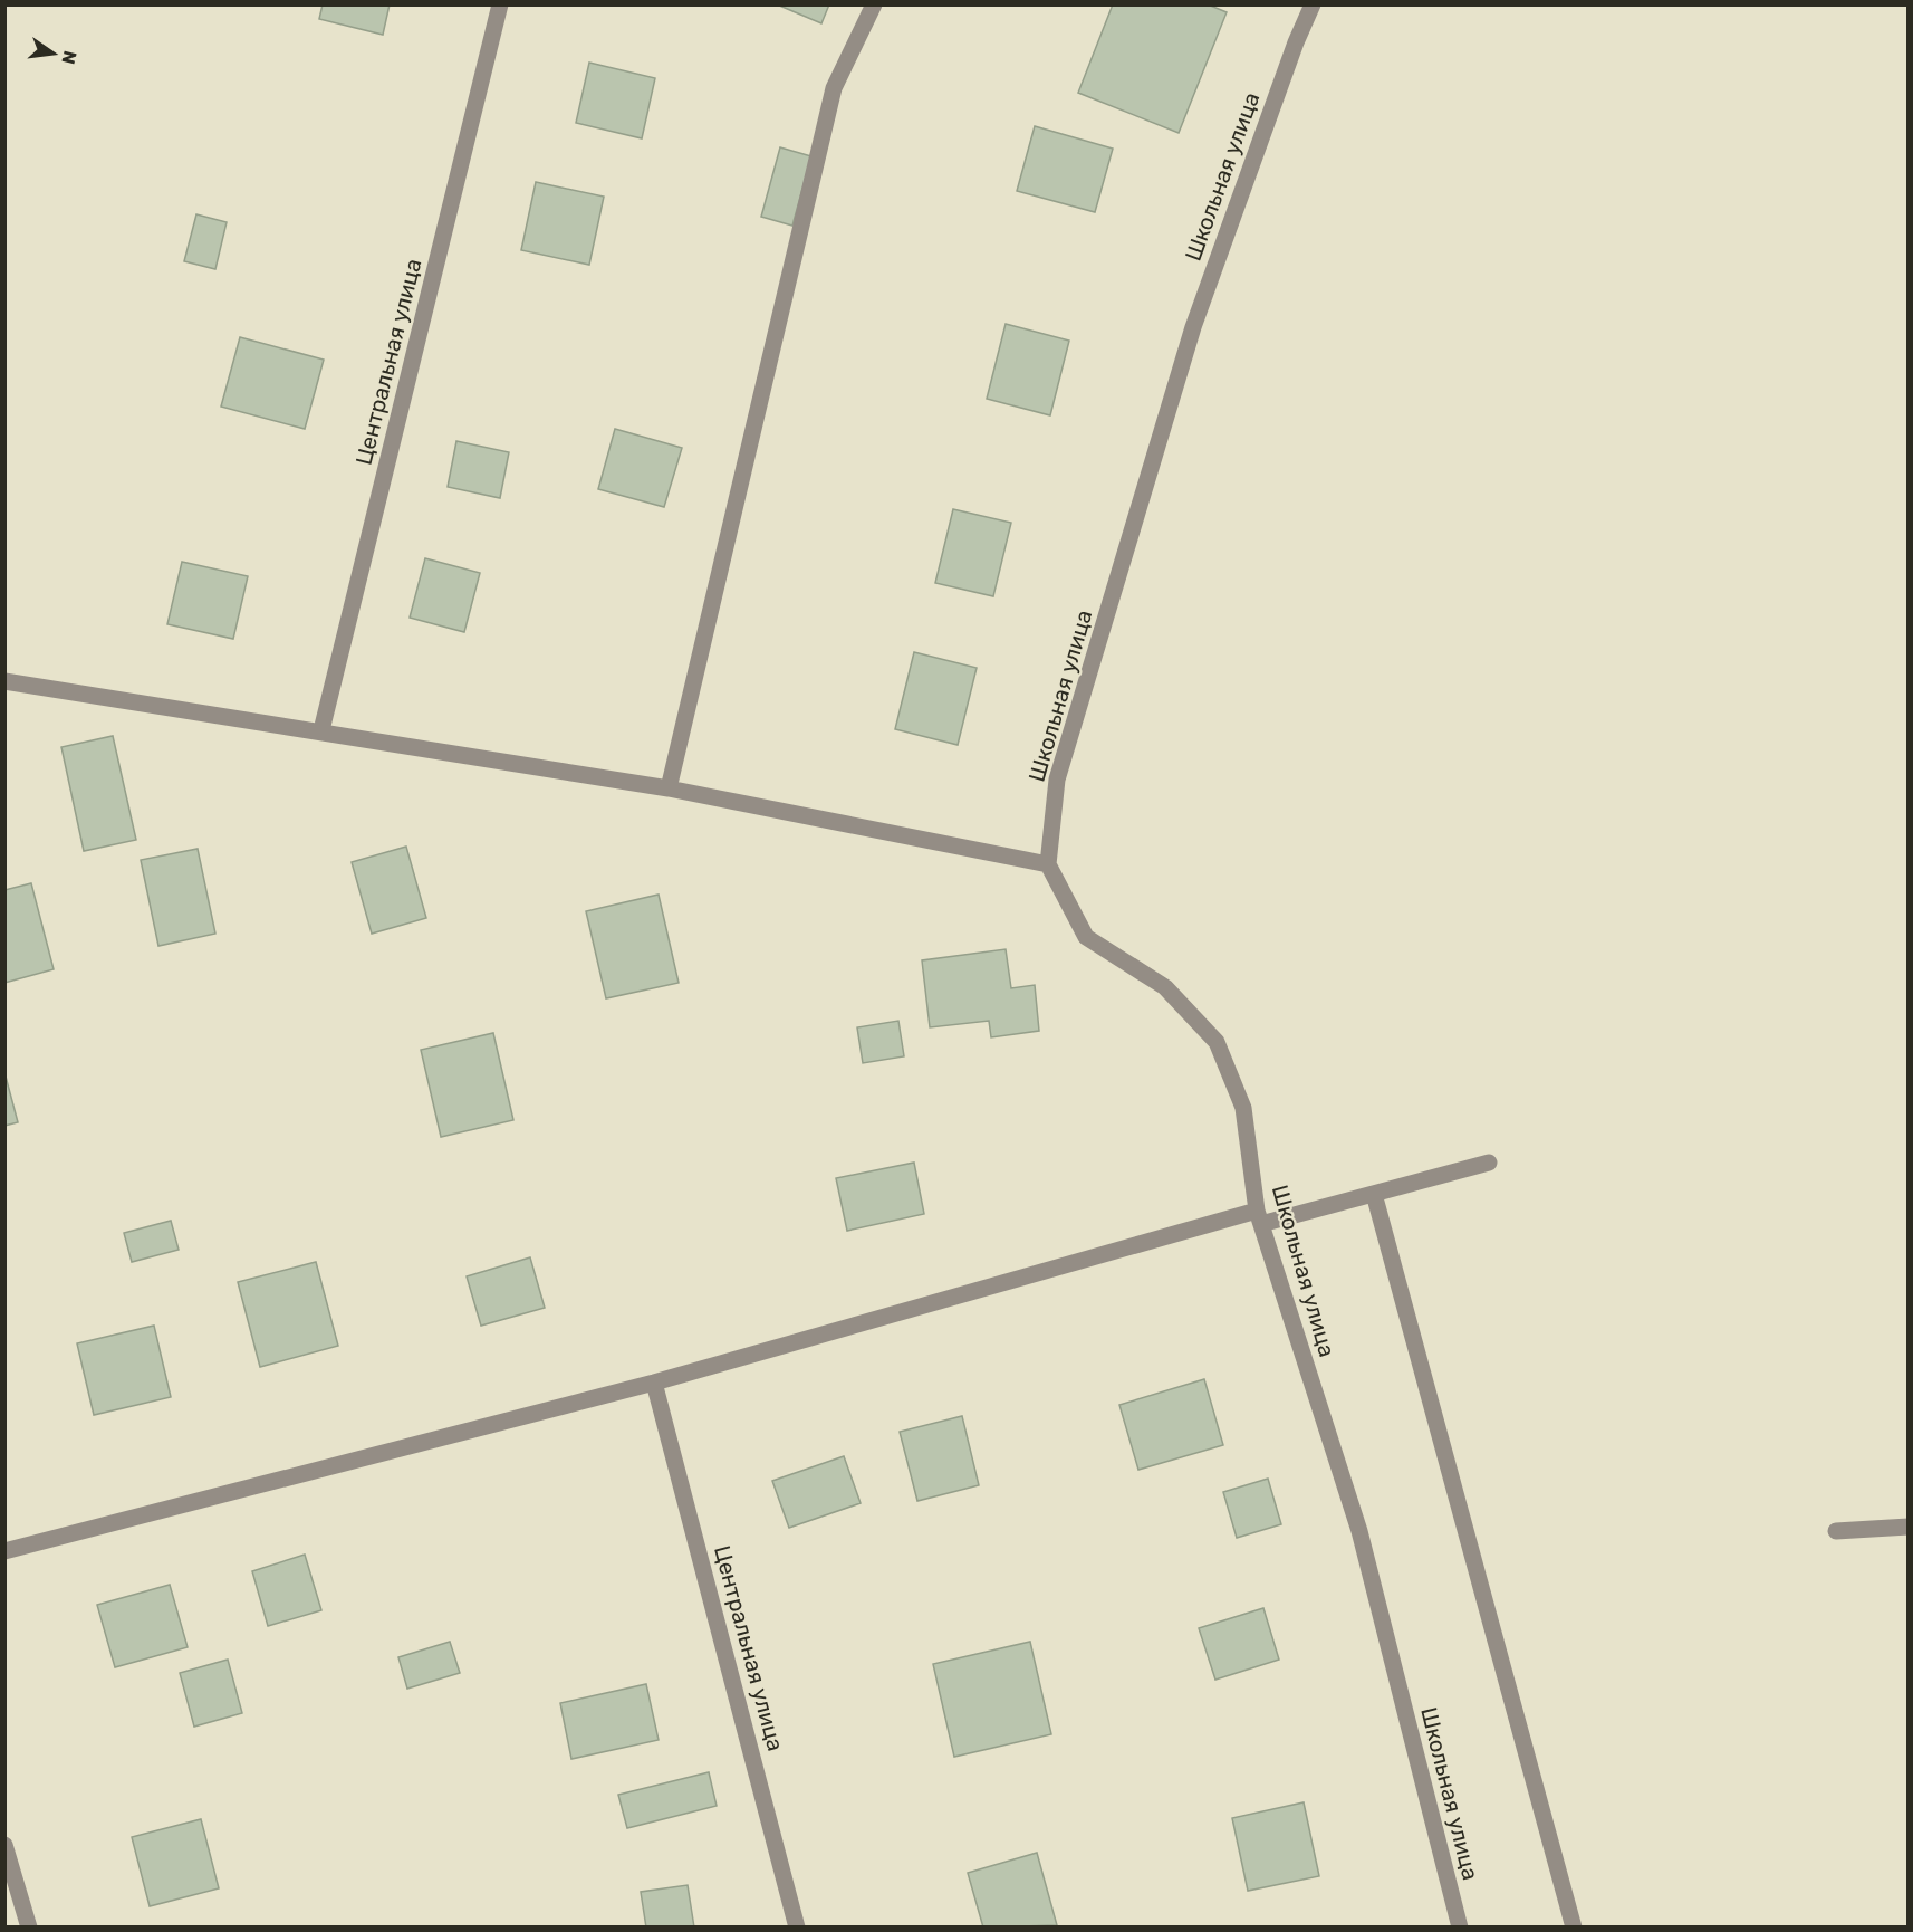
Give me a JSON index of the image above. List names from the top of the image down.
{
  "streets": {
    "street": ["Школьная улица", "Центральная улица"]
  },
  "north": "right"
}
